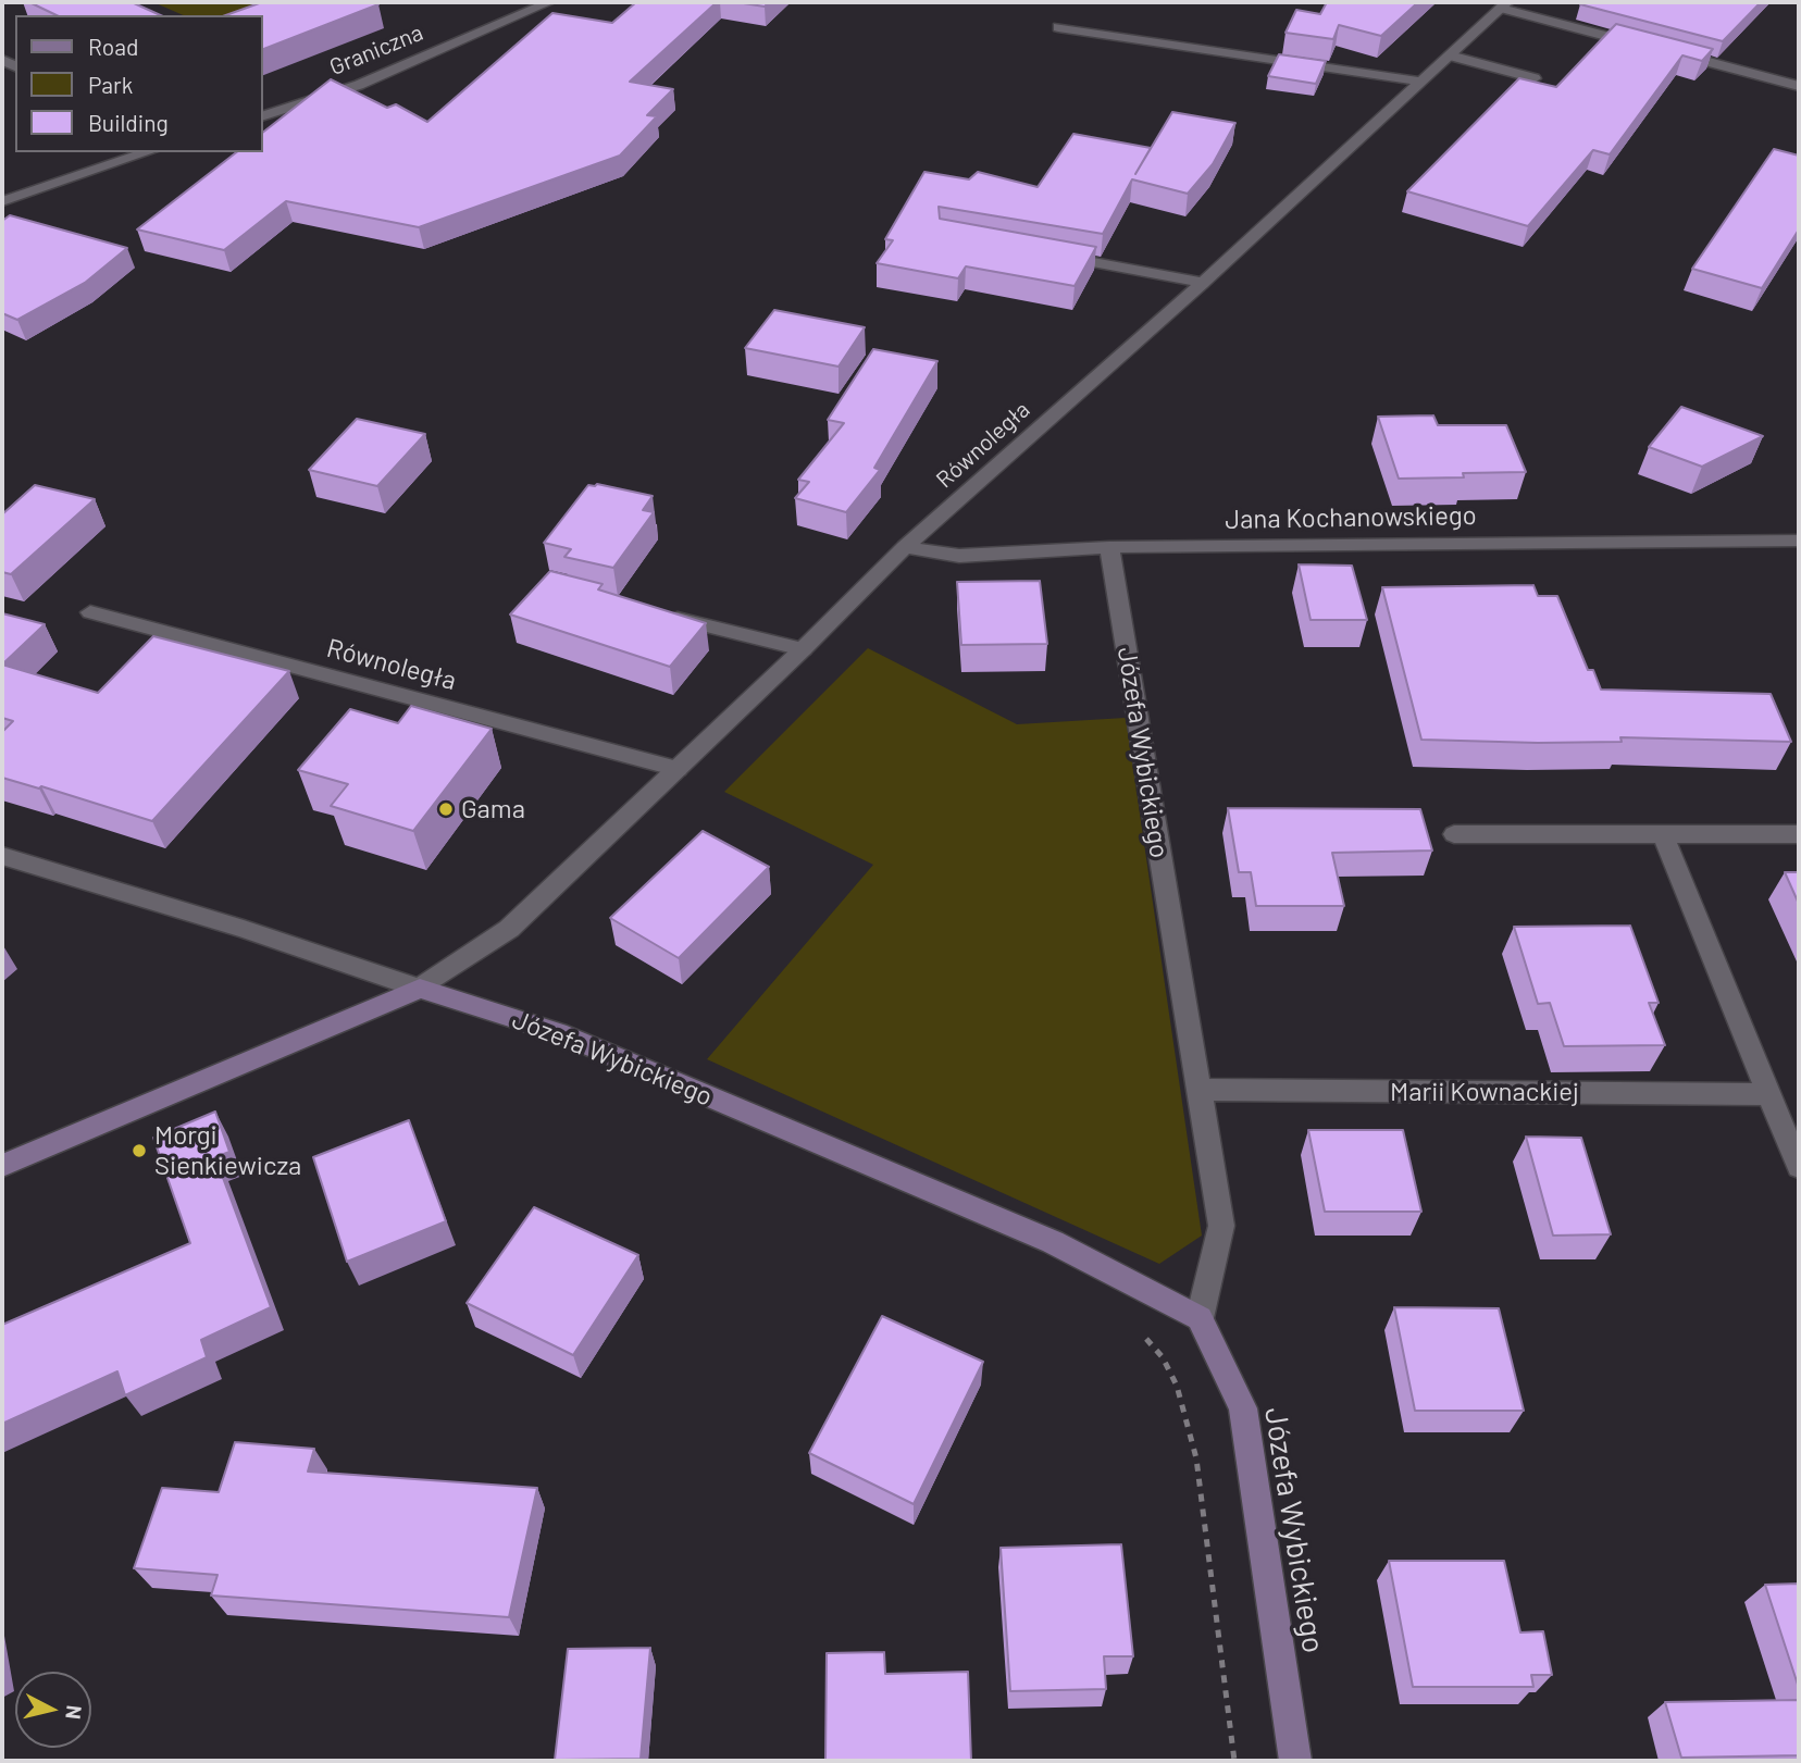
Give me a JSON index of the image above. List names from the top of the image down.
{
  "streets": {
    "street": [
      "Graniczna",
      "Równoległa",
      "Jana Kochanowskiego",
      "Józefa Wybickiego",
      "Marii Kownackiej"
    ]
  },
  "crossings": [
    ["Równoległa", "Jana Kochanowskiego"],
    ["Równoległa", "Józefa Wybickiego"],
    ["Jana Kochanowskiego", "Józefa Wybickiego"],
    ["Józefa Wybickiego", "Marii Kownackiej"]
  ],
  "places": ["Gama", "Morgi Sienkiewicza"],
  "legend": ["Road", "Park", "Building"],
  "north": "right"
}
